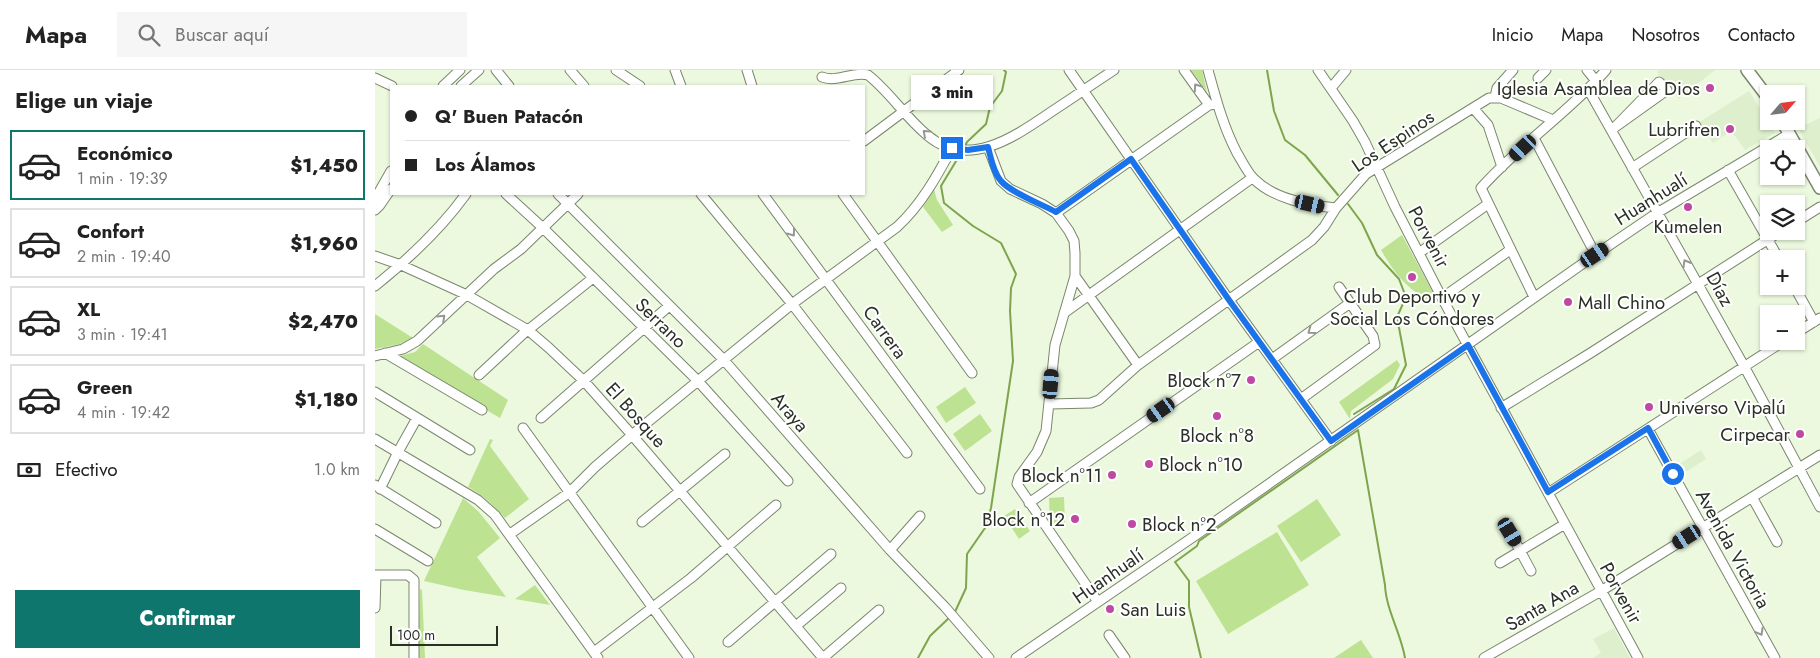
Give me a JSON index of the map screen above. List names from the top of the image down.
{
  "streets": {
    "street": [
      "Los Espinos",
      "Huanhualí",
      "Porvenir",
      "Díaz",
      "Serrano",
      "Carrera",
      "Araya",
      "El Bosque",
      "Avenida Victoria",
      "Santa Ana"
    ]
  },
  "crossings": [
    ["Los Espinos", "Porvenir"],
    ["Huanhualí", "Porvenir"],
    ["Huanhualí", "Díaz"],
    ["Porvenir", "Santa Ana"],
    ["Díaz", "Santa Ana"],
    ["Avenida Victoria", "Santa Ana"]
  ],
  "places": [
    "Iglesia Asamblea de Dios",
    "Lubrifren",
    "Kumelen",
    "Club Deportivo y Social Los Cóndores",
    "Mall Chino",
    "Block n°7",
    "Universo Vipalú",
    "Block n°8",
    "Cirpecar",
    "Block n°10",
    "Block n°11",
    "Block n°12",
    "Block n°2",
    "San Luis"
  ],
  "scale_bar": "100 m",
  "north": "top right",
  "page": {
    "header": "Mapa",
    "search": "Buscar aquí",
    "nav": [
      "Inicio",
      "Mapa",
      "Nosotros",
      "Contacto"
    ],
    "heading": "Elige un viaje",
    "bubble": "3 min",
    "map_buttons": ["+", "−"],
    "banner": ["Q' Buen Patacón", "Los Álamos"],
    "list": [
      {
        "name": "Económico",
        "note": "1 min · 19:39",
        "value": "$1,450"
      },
      {
        "name": "Confort",
        "note": "2 min · 19:40",
        "value": "$1,960"
      },
      {
        "name": "XL",
        "note": "3 min · 19:41",
        "value": "$2,470"
      },
      {
        "name": "Green",
        "note": "4 min · 19:42",
        "value": "$1,180"
      }
    ],
    "pay": ["Efectivo", "1.0 km"],
    "buttons": "Confirmar",
    "scale": "100 m"
  }
}
